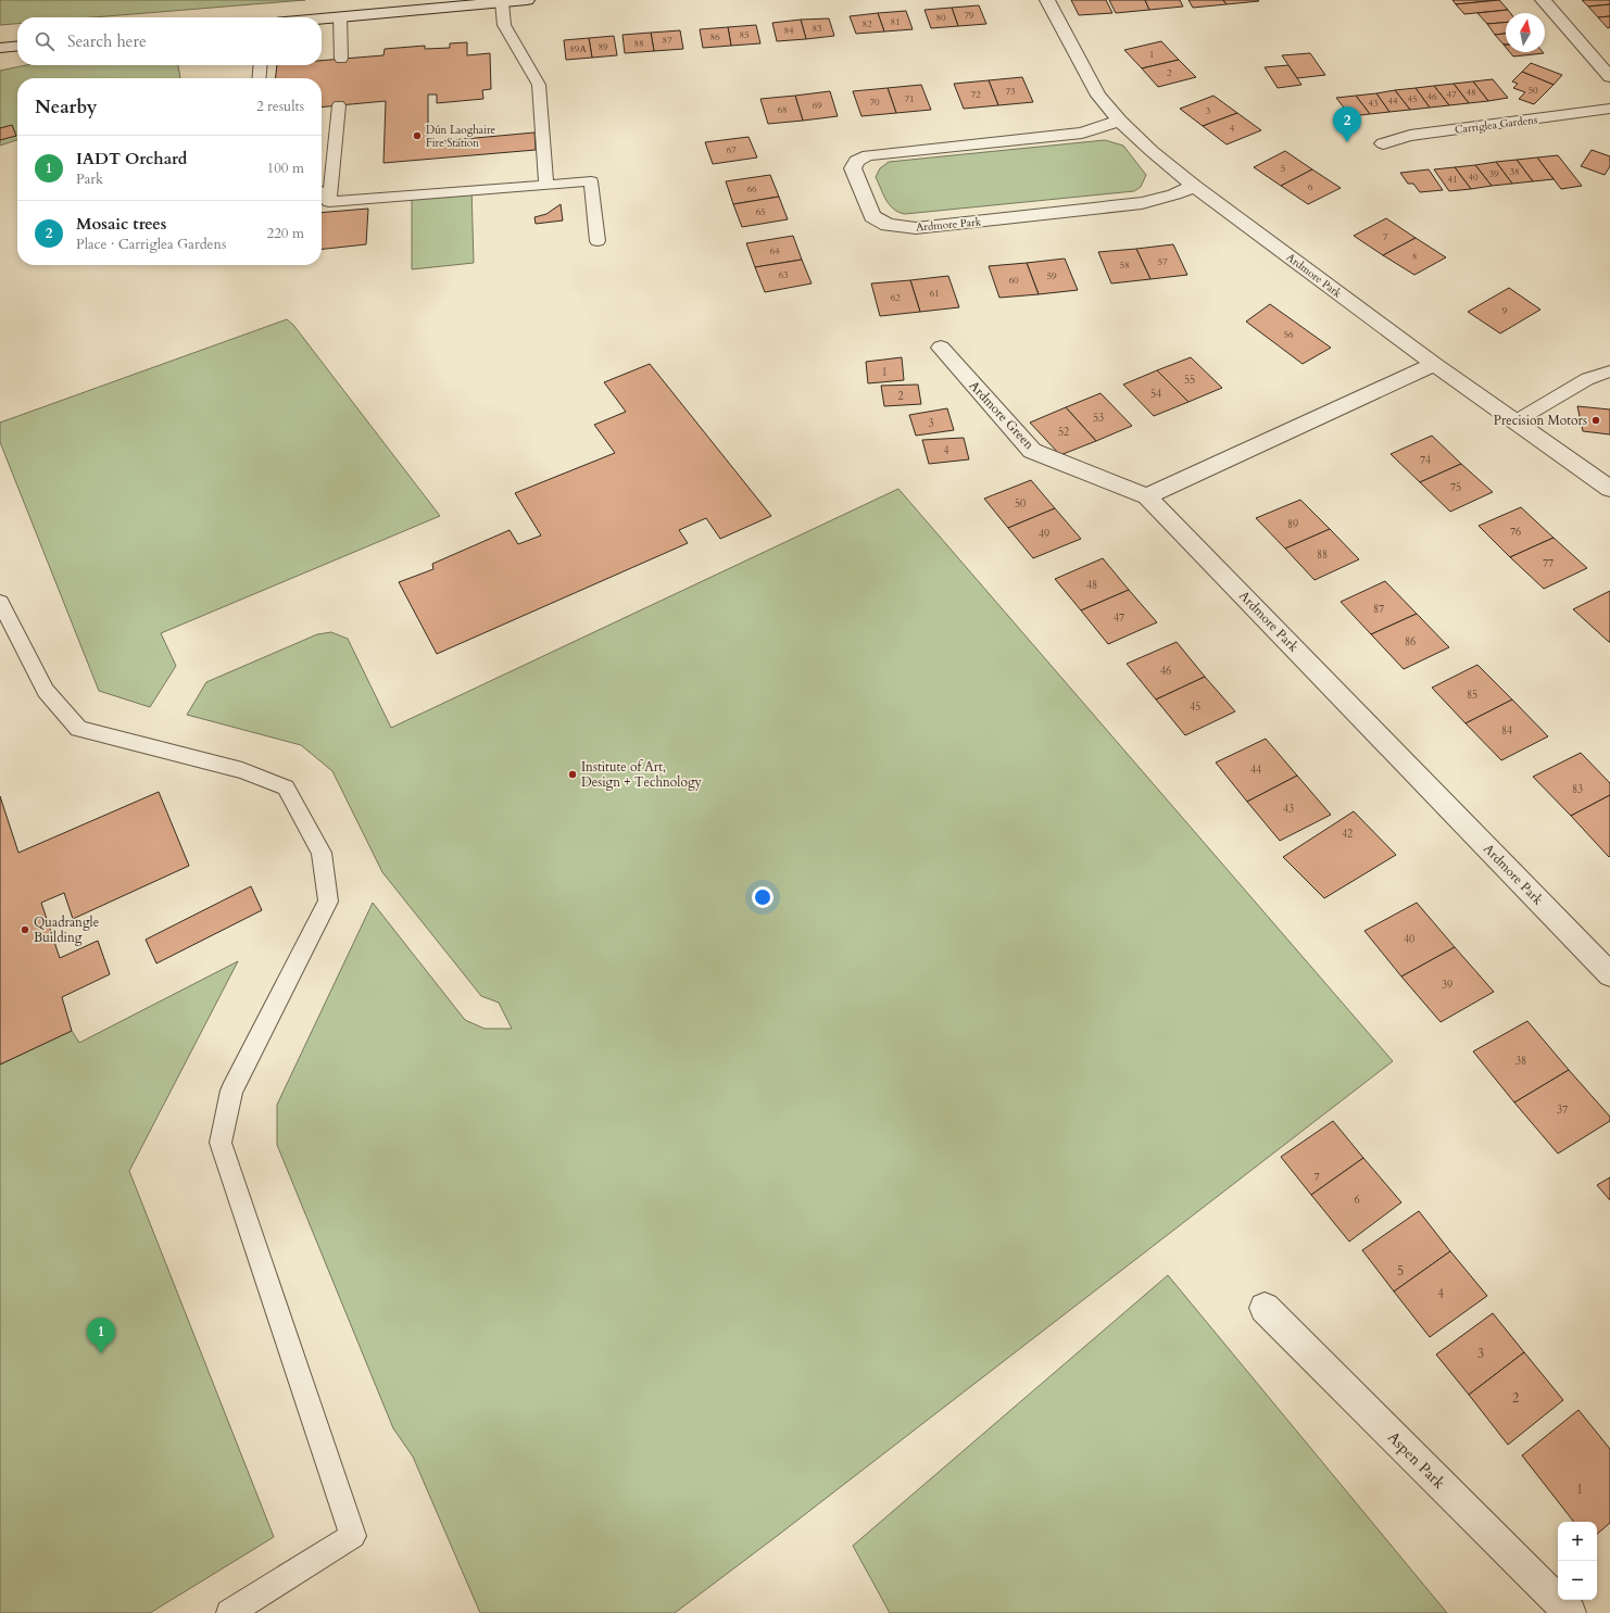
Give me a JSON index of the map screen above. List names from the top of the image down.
{
  "streets": {
    "street": [
      "Carriglea Gardens",
      "Ardmore Park",
      "Ardmore Green",
      "Aspen Park"
    ]
  },
  "crossings": [
    ["Ardmore Park", "Ardmore Green"]
  ],
  "places": [
    "Dún Laoghaire Fire Station",
    "Precision Motors",
    "Institute of Art, Design + Technology",
    "Quadrangle Building"
  ],
  "house_numbers": [
    "79",
    "80",
    "81",
    "82",
    "83",
    "84",
    "85",
    "86",
    "87",
    "88",
    "89",
    "89A",
    "1",
    "2",
    "50",
    "73",
    "48",
    "72",
    "47",
    "46",
    "71",
    "45",
    "44",
    "70",
    "43",
    "69",
    "68",
    "3",
    "4",
    "67",
    "5",
    "38",
    "39",
    "40",
    "41",
    "6",
    "66",
    "65",
    "7",
    "64",
    "8",
    "57",
    "58",
    "63",
    "59",
    "60",
    "61",
    "62",
    "9",
    "56",
    "1",
    "55",
    "54",
    "2",
    "53",
    "3",
    "52",
    "4",
    "74",
    "75",
    "50",
    "89",
    "76",
    "49",
    "88",
    "77",
    "48",
    "87",
    "47",
    "86",
    "46",
    "85",
    "45",
    "84",
    "44",
    "83",
    "43",
    "42",
    "40",
    "39",
    "38",
    "37",
    "7",
    "6",
    "5",
    "4",
    "3",
    "2",
    "1"
  ],
  "north": "top",
  "page": {
    "search": "Search here",
    "heading": ["Nearby", "2 results"],
    "pins": ["2", "1"],
    "list": [
      {
        "mark": "1",
        "name": "IADT Orchard",
        "note": "Park",
        "value": "100 m"
      },
      {
        "mark": "2",
        "name": "Mosaic trees",
        "note": "Place · Carriglea Gardens",
        "value": "220 m"
      }
    ],
    "map_buttons": ["+", "−"]
  }
}
